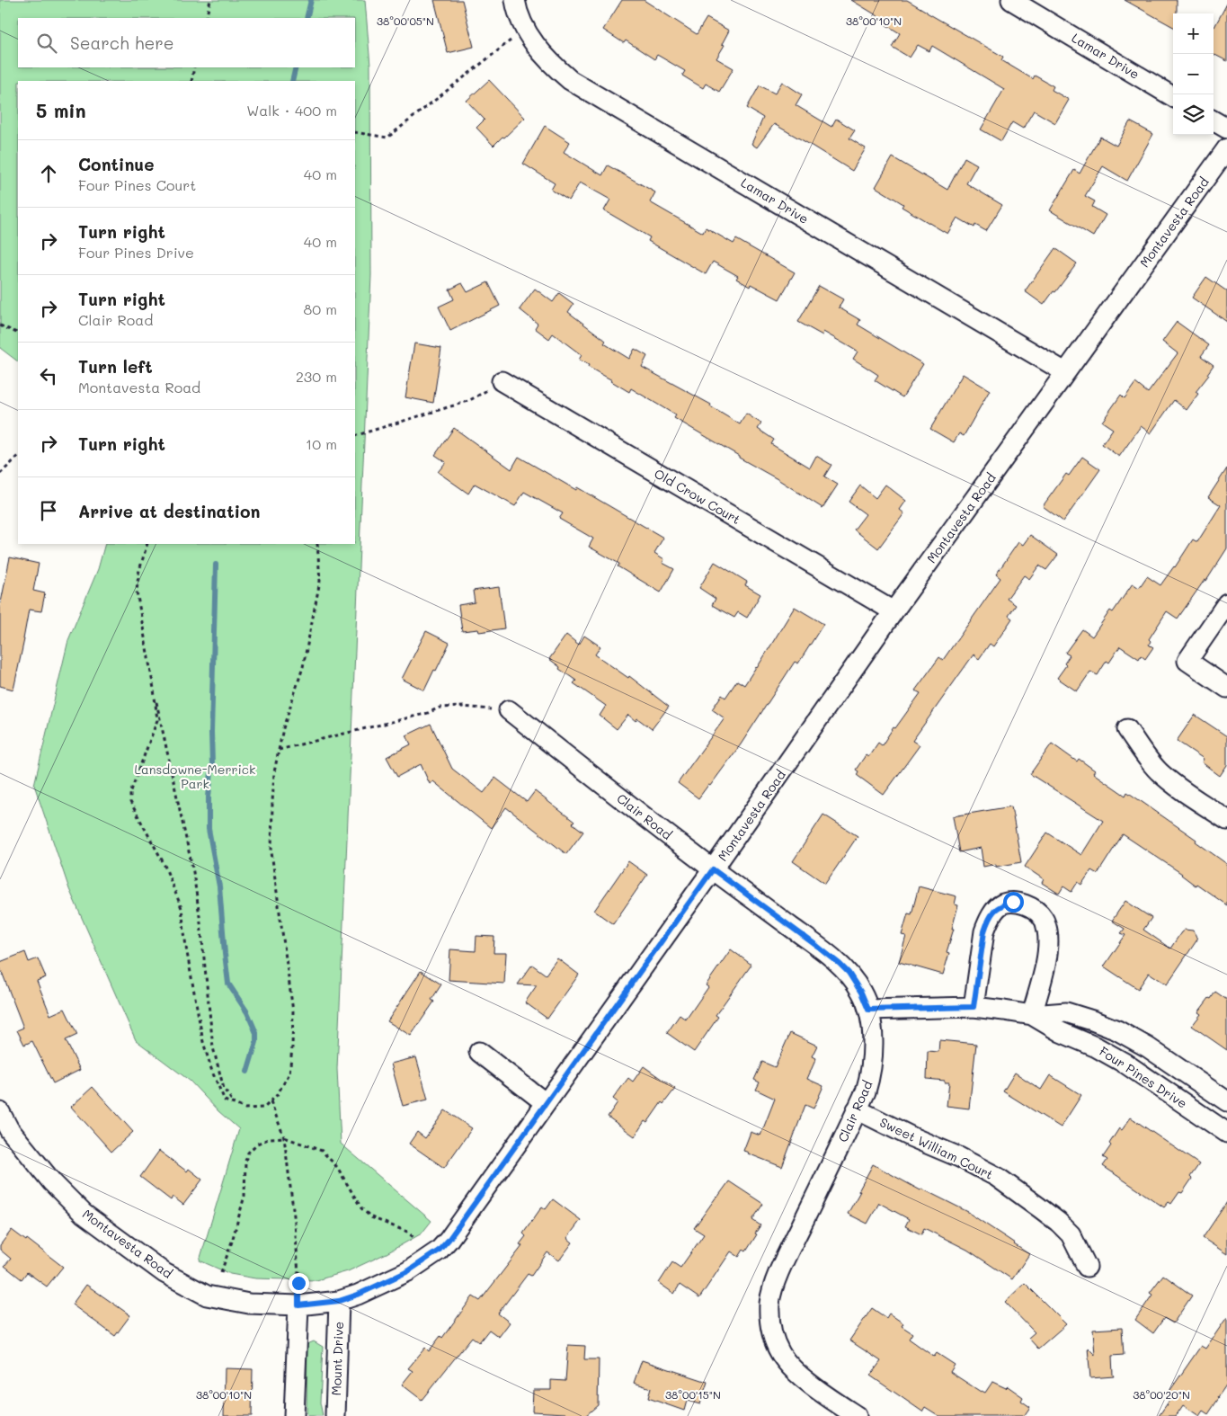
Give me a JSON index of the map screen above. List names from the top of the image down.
{
  "streets": {
    "street": [
      "Lamar Drive",
      "Montavesta Road",
      "Old Crow Court",
      "Clair Road",
      "Four Pines Drive",
      "Sweet William Court",
      "Mount Drive"
    ]
  },
  "crossings": [
    ["Lamar Drive", "Montavesta Road"],
    ["Montavesta Road", "Old Crow Court"],
    ["Montavesta Road", "Clair Road"],
    ["Montavesta Road", "Mount Drive"],
    ["Clair Road", "Four Pines Drive"],
    ["Clair Road", "Sweet William Court"]
  ],
  "parks": ["Lansdowne-Merrick Park"],
  "page": {
    "map_buttons": ["+", "−"],
    "search": "Search here",
    "heading": ["5 min", "Walk · 400 m"],
    "list": [
      ["Continue", "Four Pines Court", "40 m"],
      ["Turn right", "Four Pines Drive", "40 m"],
      ["Turn right", "Clair Road", "80 m"],
      ["Turn left", "Montavesta Road", "230 m"],
      ["Turn right", "10 m"],
      "Arrive at destination"
    ]
  },
  "coordinates": [
    "38°00'05\"N",
    "38°00'10\"N",
    "38°00'15\"N",
    "38°00'20\"N"
  ]
}
